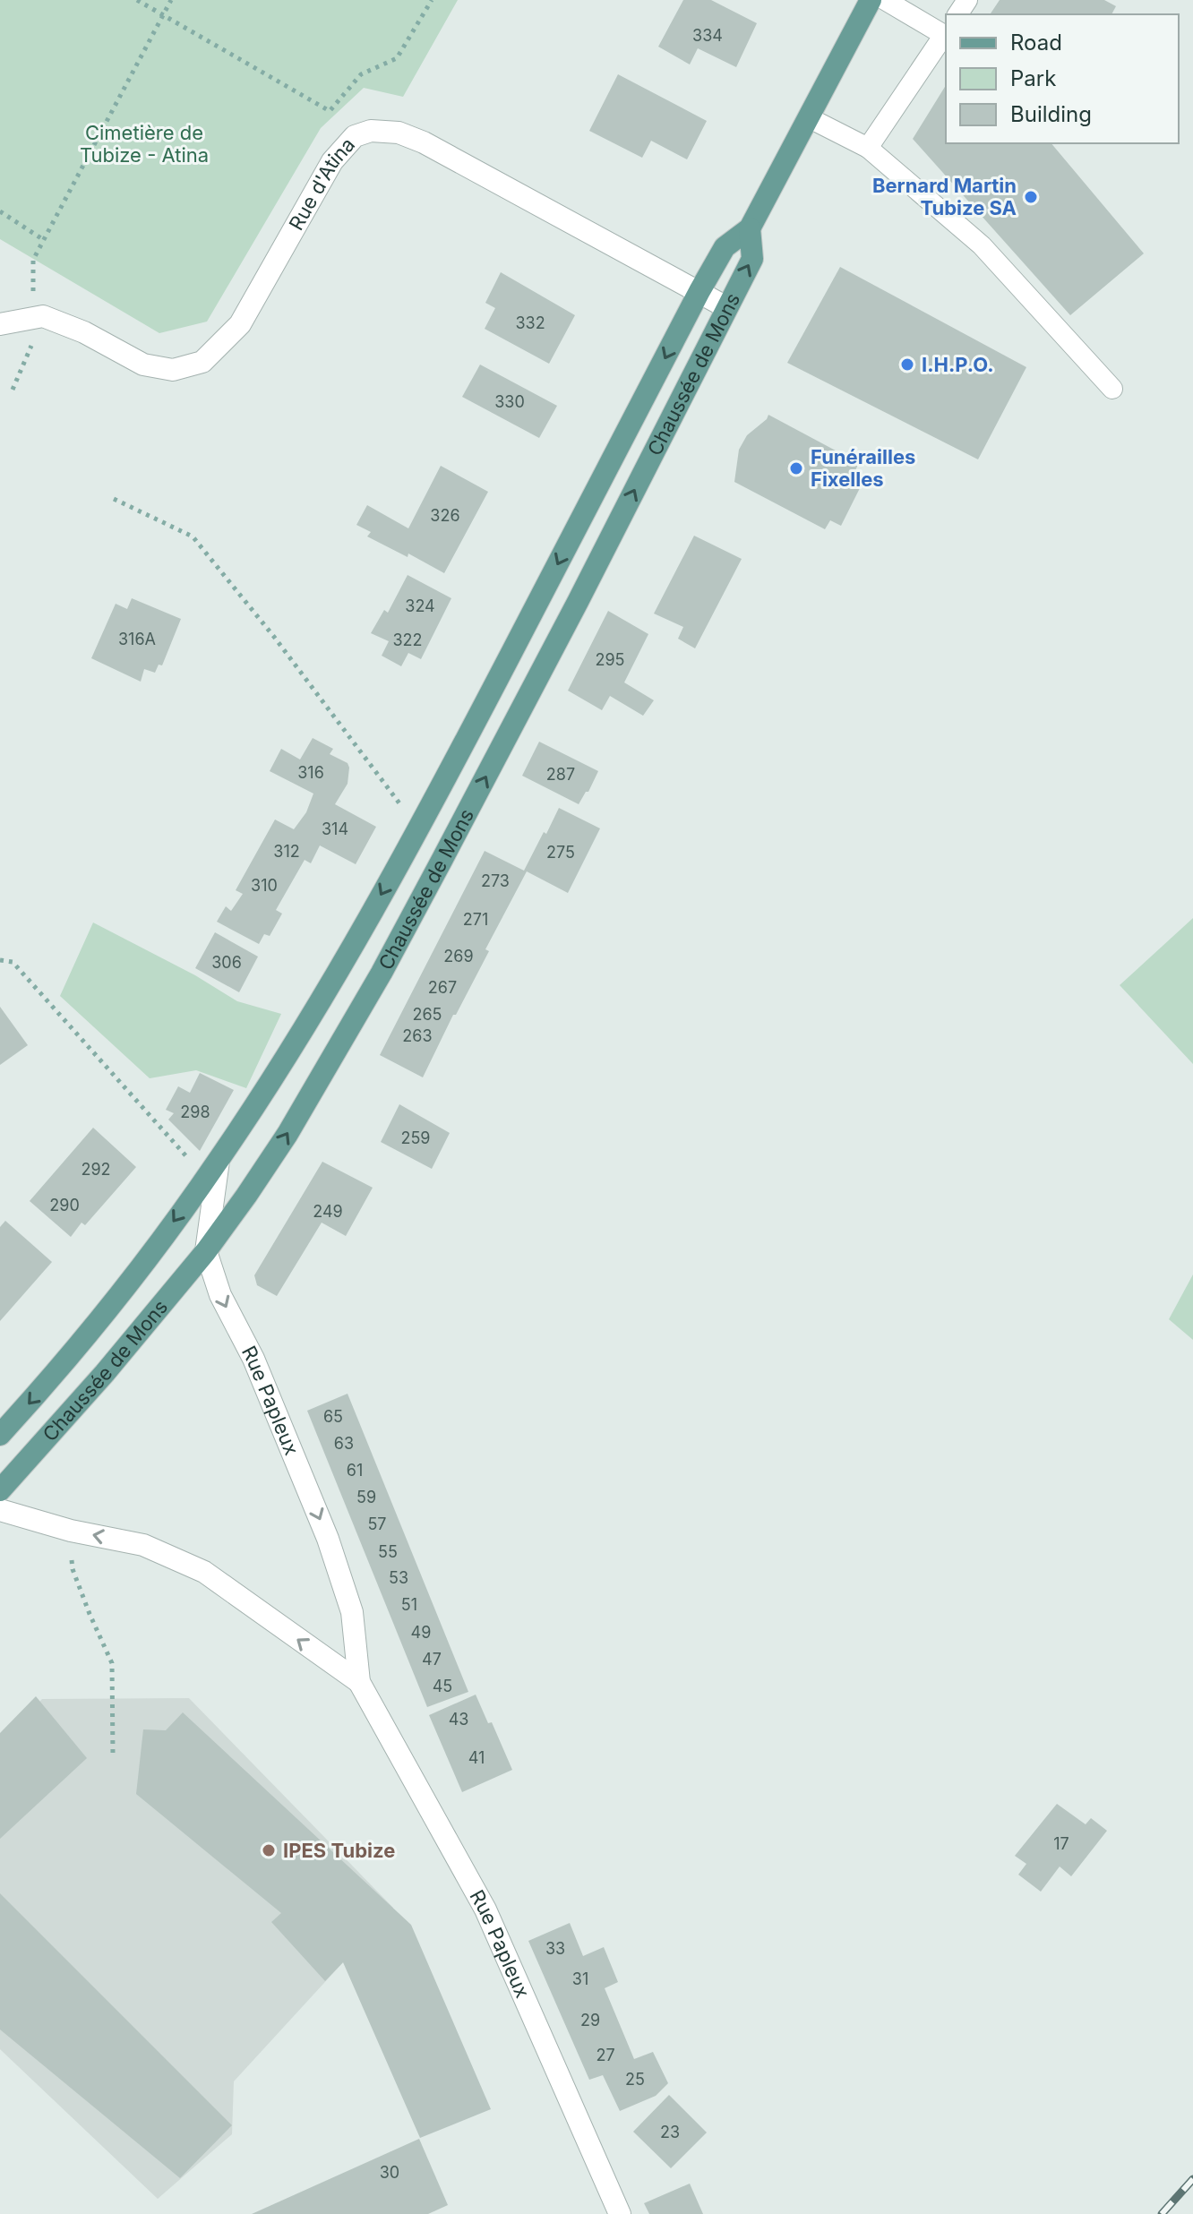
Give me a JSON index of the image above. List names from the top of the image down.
{
  "streets": {
    "main road": ["Chaussée de Mons"],
    "street": ["Rue d'Atina", "Rue Papleux"]
  },
  "crossings": [
    ["Rue d'Atina", "Chaussée de Mons"],
    ["Chaussée de Mons", "Rue Papleux"]
  ],
  "parks": ["Cimetière de Tubize - Atina"],
  "places": [
    "Bernard Martin Tubize SA",
    "I.H.P.O.",
    "Funérailles Fixelles",
    "IPES Tubize"
  ],
  "house_numbers": [
    "334",
    "332",
    "330",
    "326",
    "324",
    "316A",
    "322",
    "295",
    "316",
    "287",
    "314",
    "312",
    "275",
    "273",
    "310",
    "271",
    "269",
    "306",
    "267",
    "265",
    "263",
    "298",
    "259",
    "292",
    "290",
    "249",
    "65",
    "63",
    "61",
    "59",
    "57",
    "55",
    "53",
    "51",
    "49",
    "47",
    "45",
    "43",
    "41",
    "17",
    "33",
    "31",
    "29",
    "27",
    "25",
    "23",
    "30"
  ],
  "legend": ["Road", "Park", "Building"]
}
